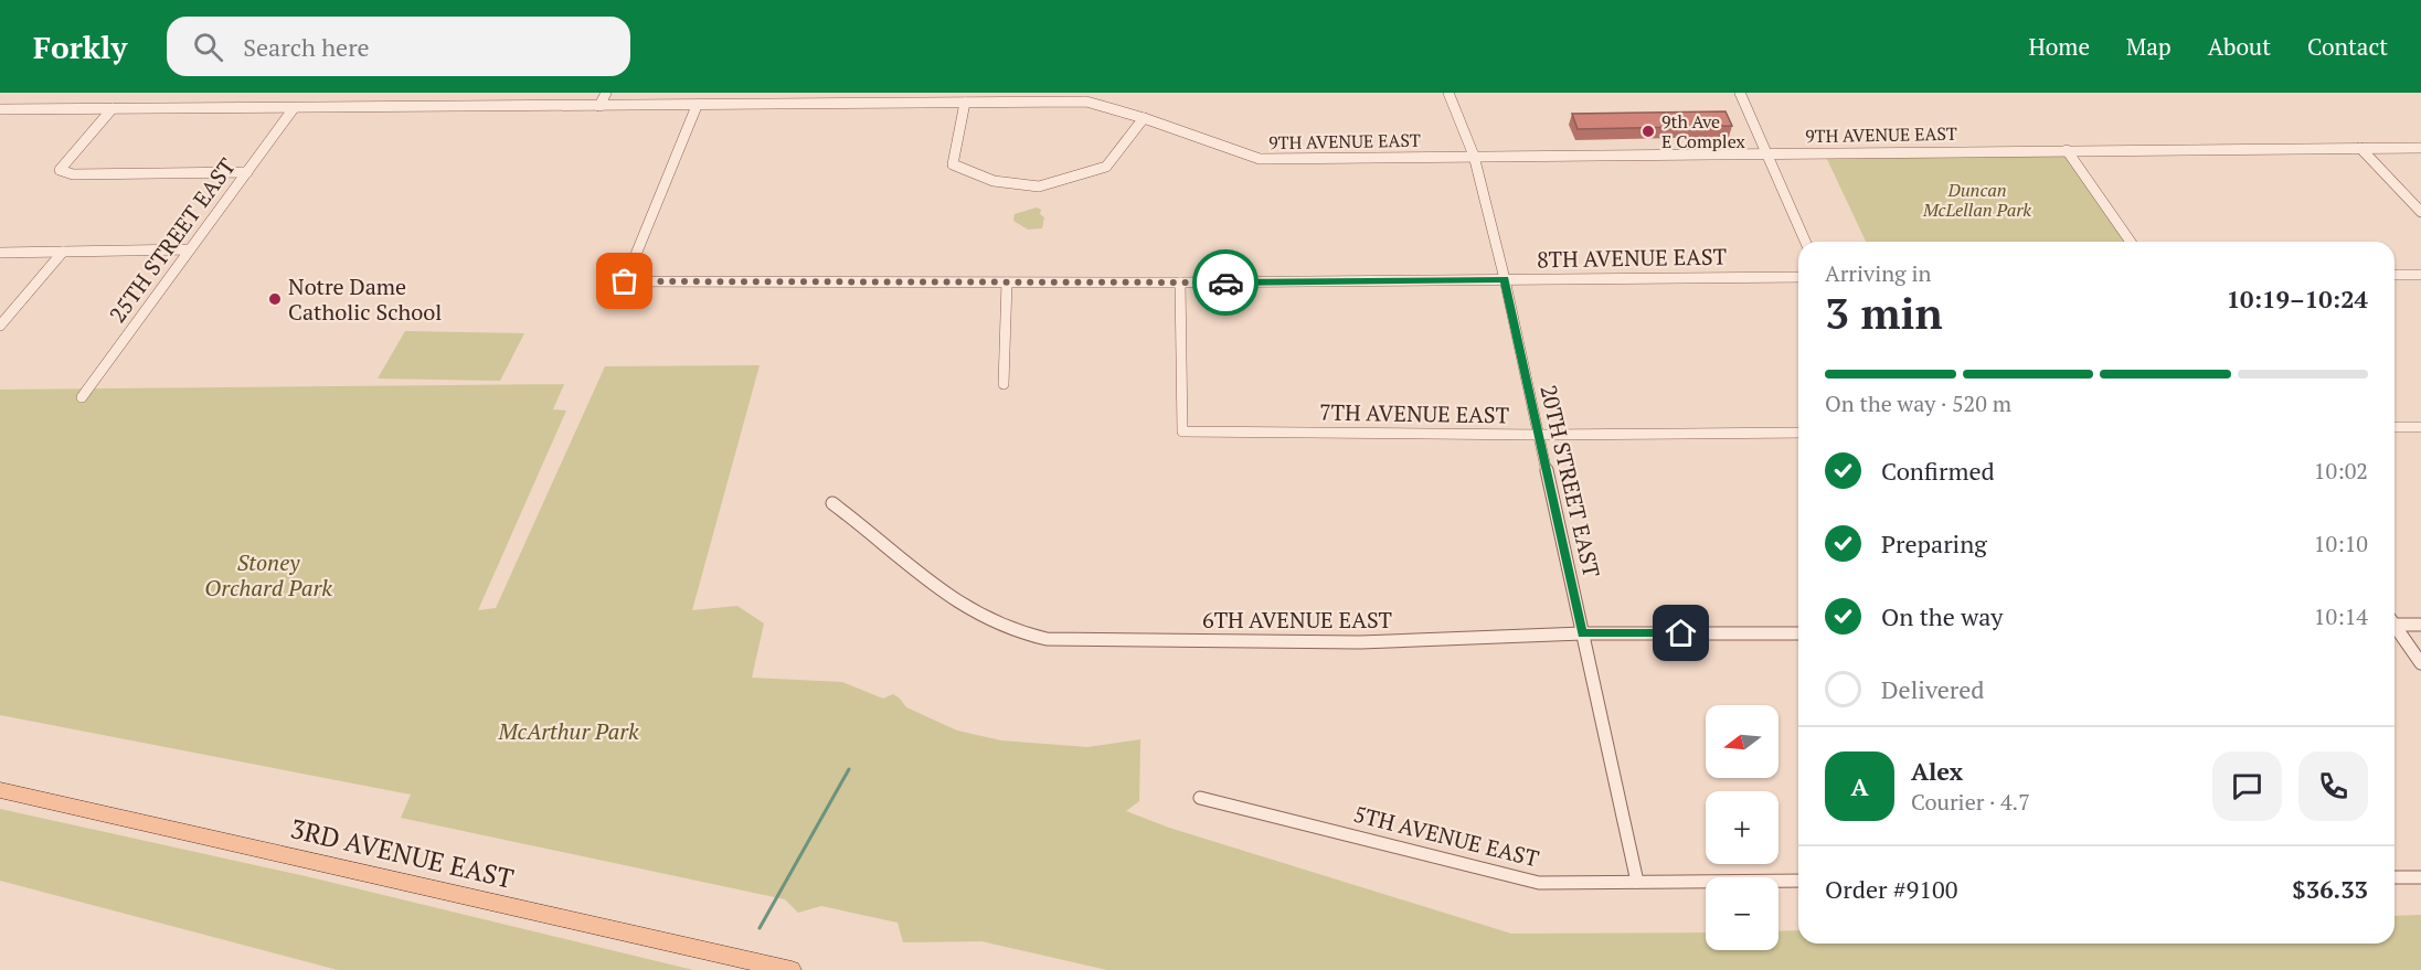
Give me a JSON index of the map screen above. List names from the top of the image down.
{
  "streets": {
    "main road": ["3RD AVENUE EAST"],
    "street": [
      "9TH AVENUE EAST",
      "25TH STREET EAST",
      "8TH AVENUE EAST",
      "7TH AVENUE EAST",
      "20TH STREET EAST",
      "6TH AVENUE EAST",
      "5TH AVENUE EAST"
    ]
  },
  "crossings": [
    ["9TH AVENUE EAST", "25TH STREET EAST"],
    ["9TH AVENUE EAST", "8TH AVENUE EAST"],
    ["9TH AVENUE EAST", "20TH STREET EAST"],
    ["8TH AVENUE EAST", "7TH AVENUE EAST"],
    ["8TH AVENUE EAST", "20TH STREET EAST"],
    ["7TH AVENUE EAST", "20TH STREET EAST"],
    ["20TH STREET EAST", "6TH AVENUE EAST"],
    ["20TH STREET EAST", "5TH AVENUE EAST"]
  ],
  "parks": ["Duncan McLellan Park", "Stoney Orchard Park", "McArthur Park"],
  "places": ["9th Ave E Complex", "Notre Dame Catholic School"],
  "north": "left",
  "page": {
    "header": "Forkly",
    "search": "Search here",
    "nav": [
      "Home",
      "Map",
      "About",
      "Contact"
    ],
    "heading": ["3 min", "Arriving in", "10:19–10:24"],
    "panel": [
      "Alex",
      "Courier · 4.7",
      "Order #9100",
      "$36.33"
    ],
    "bar": "On the way · 520 m",
    "list": [
      ["Confirmed", "10:02"],
      ["Preparing", "10:10"],
      ["On the way", "10:14"],
      "Delivered"
    ],
    "map_buttons": ["+", "−"],
    "round": "A"
  }
}
